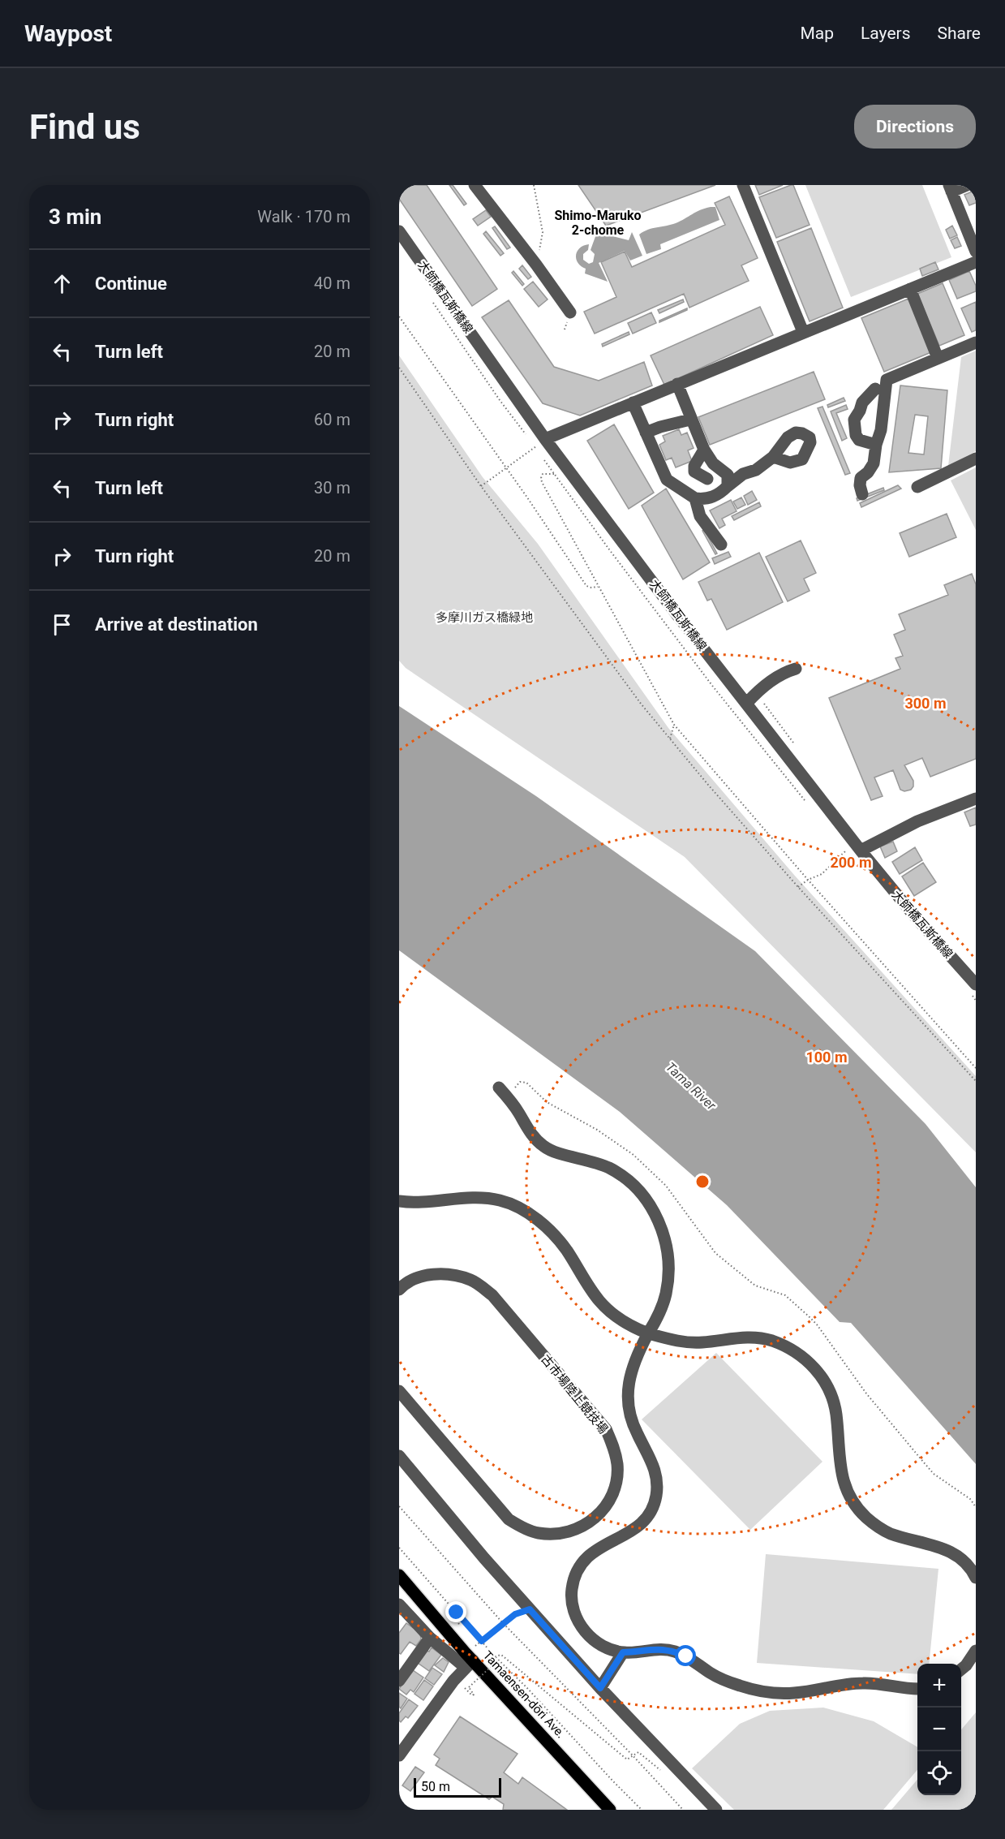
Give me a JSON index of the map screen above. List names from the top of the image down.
{
  "streets": {
    "main road": ["Tamaensen-dōri Ave."],
    "street": ["大師橋瓦斯橋線", "古市場陸上競技場"]
  },
  "districts": ["Shimo-Maruko 2-chome"],
  "water": ["Tama River"],
  "parks": ["多摩川ガス橋緑地"],
  "scale_bar": "50 m",
  "page": {
    "header": "Waypost",
    "nav": ["Map", "Layers", "Share"],
    "buttons": "Directions",
    "title": "Find us",
    "heading": ["3 min", "Walk · 170 m"],
    "list": [
      ["Continue", "40 m"],
      ["Turn left", "20 m"],
      ["Turn right", "60 m"],
      ["Turn left", "30 m"],
      ["Turn right", "20 m"],
      "Arrive at destination"
    ],
    "map_buttons": ["+", "−"],
    "scale": "50 m"
  },
  "rings": ["300 m", "200 m", "100 m"]
}
